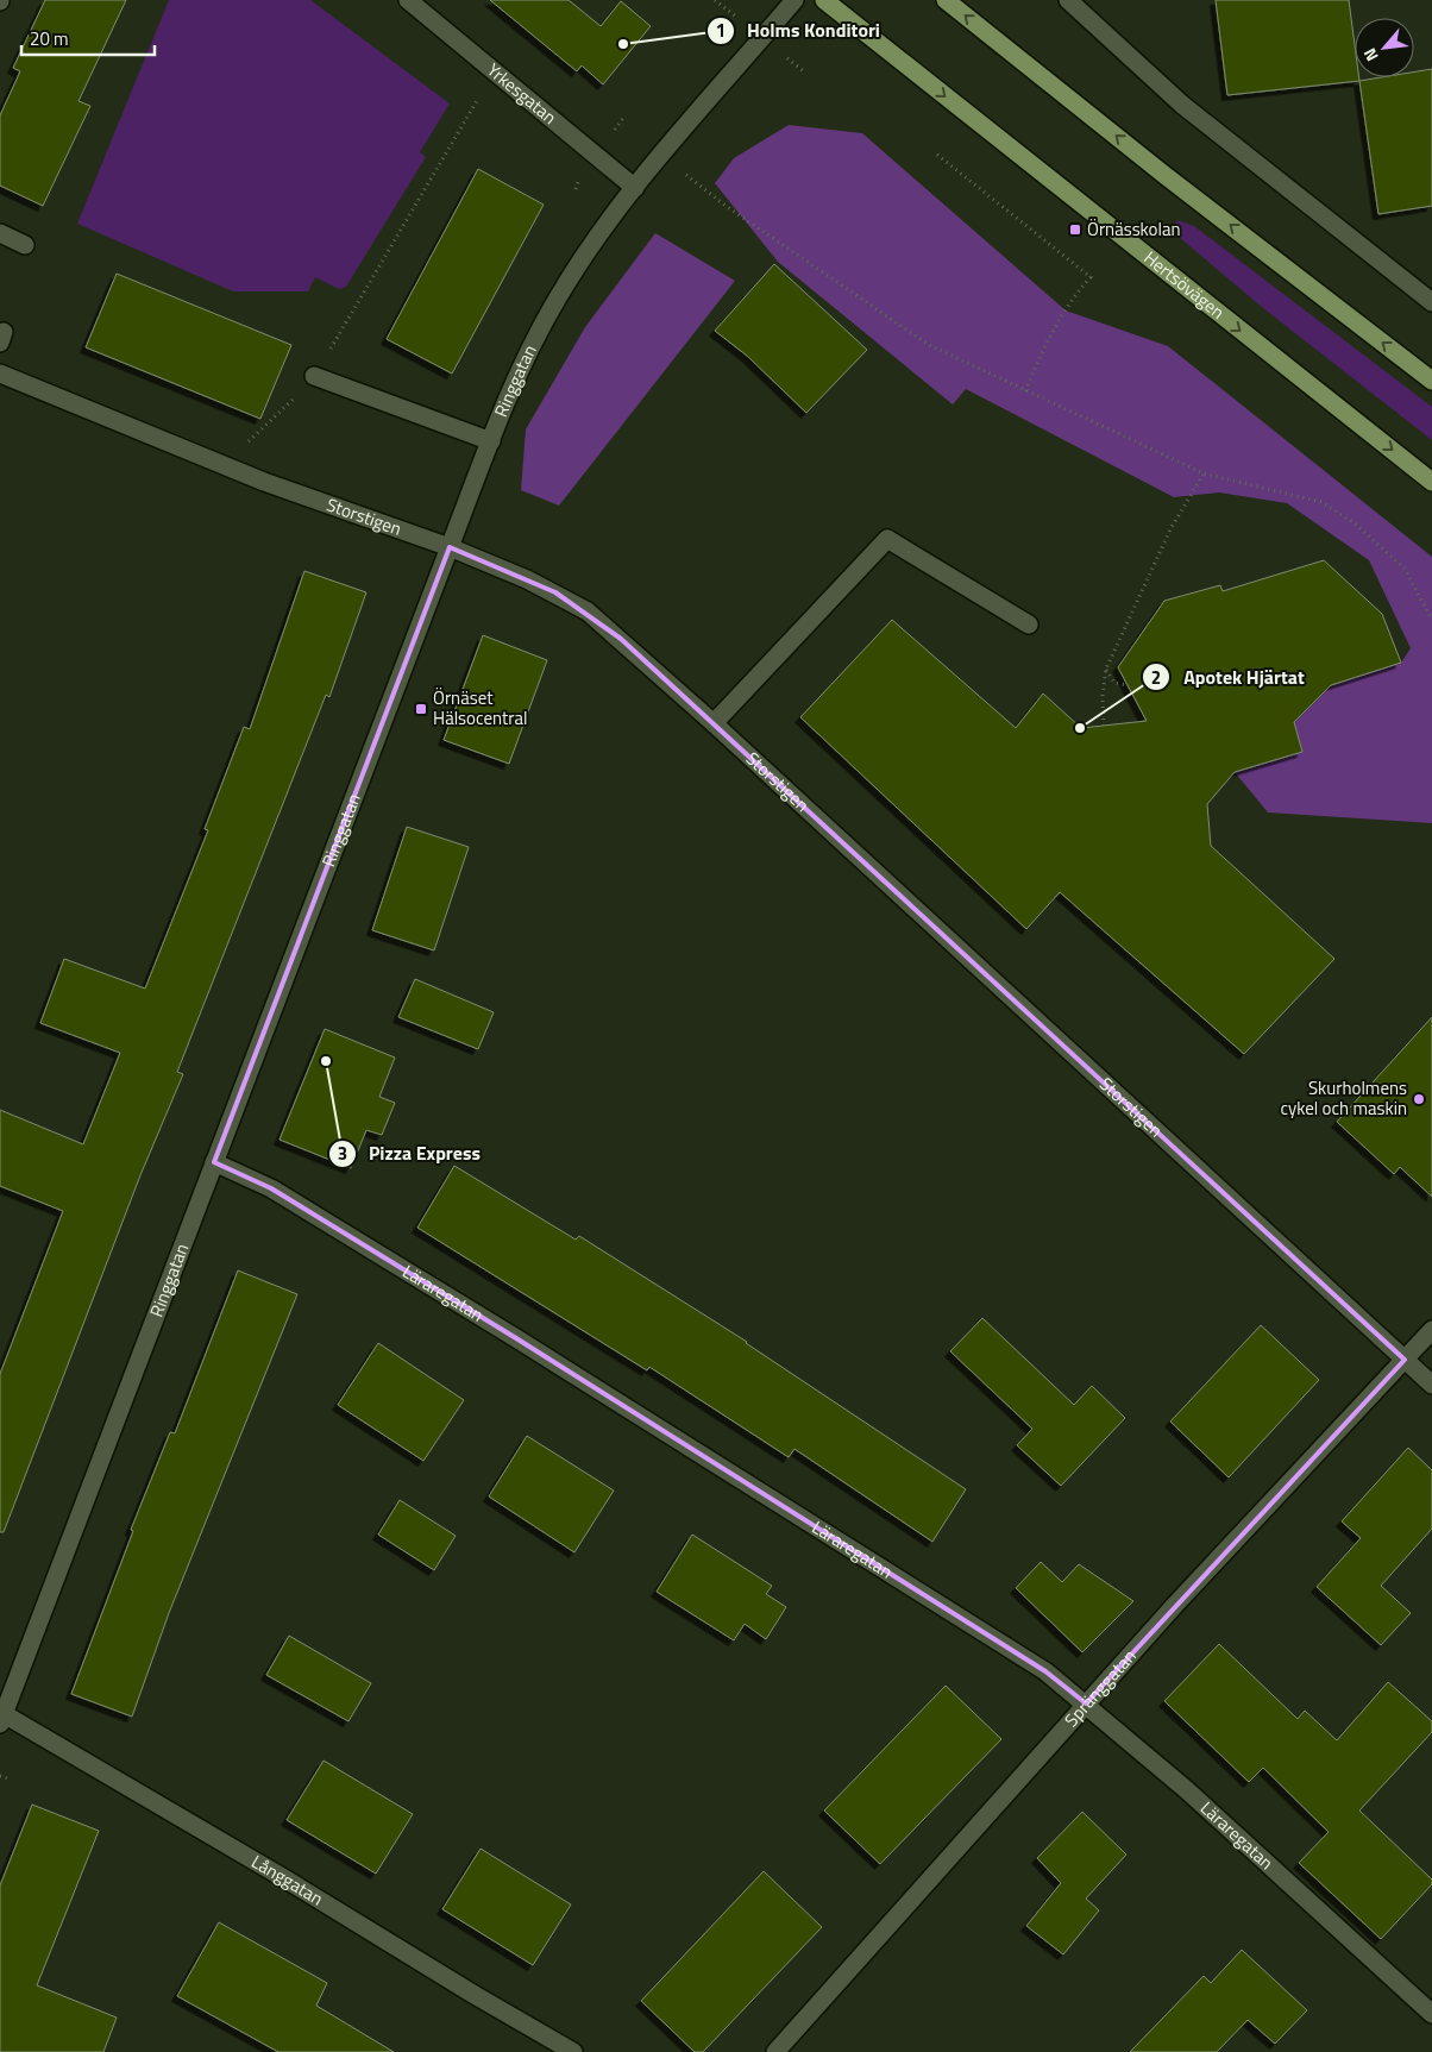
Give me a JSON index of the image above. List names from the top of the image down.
{
  "streets": {
    "main road": ["Hertsövägen"],
    "street": [
      "Yrkesgatan",
      "Ringgatan",
      "Storstigen",
      "Läraregatan",
      "Spränggatan",
      "Långgatan"
    ]
  },
  "crossings": [
    ["Yrkesgatan", "Ringgatan"],
    ["Ringgatan", "Storstigen"],
    ["Ringgatan", "Läraregatan"],
    ["Ringgatan", "Långgatan"],
    ["Storstigen", "Spränggatan"],
    ["Läraregatan", "Spränggatan"]
  ],
  "places": {
    "other": [
      "Holms Konditori",
      "Apotek Hjärtat",
      "Pizza Express",
      "Skurholmens cykel och maskin"
    ],
    "transit": ["Örnässkolan", "Örnäset Hälsocentral"]
  },
  "scale_bar": "20 m",
  "north": "bottom left"
}
